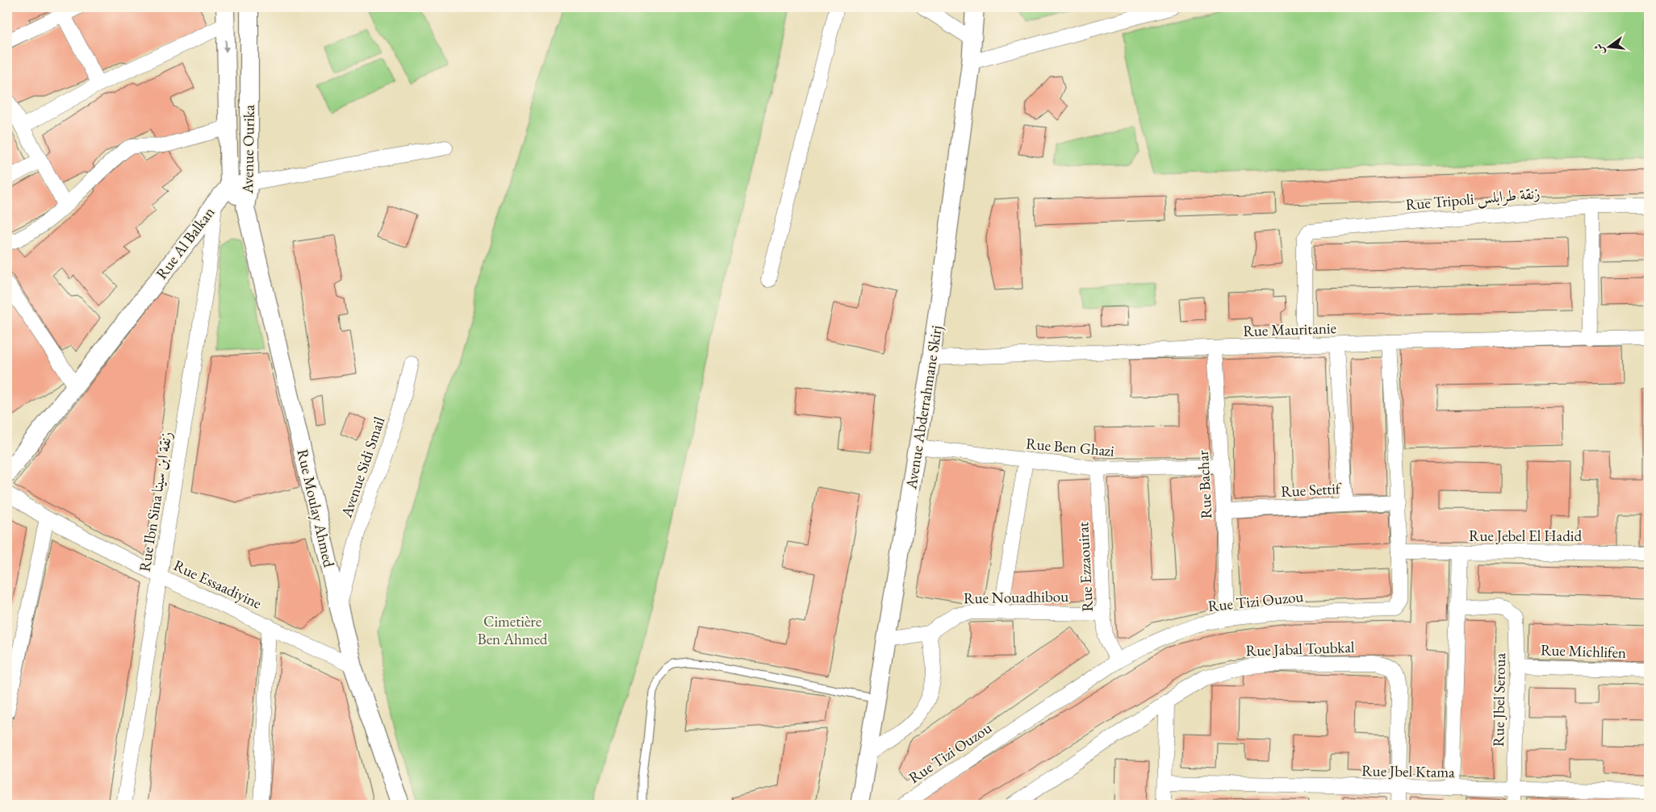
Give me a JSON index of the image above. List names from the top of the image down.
{
  "streets": {
    "street": [
      "Avenue Ourika",
      "Rue Tripoli زنقة طرابلس",
      "Rue Al Balkan",
      "Rue Mauritanie",
      "Avenue Abderrahmane Skirj",
      "Rue Ben Ghazi",
      "Avenue Sidi Smail",
      "Rue Bachar",
      "Rue Settif",
      "Rue Ibn Sina زنقة ابن سينا",
      "Rue Moulay Ahmed",
      "Rue Jebel El Hadid",
      "Rue Ezzaouirat",
      "Rue Essaadiyine",
      "Rue Nouadhibou",
      "Rue Tizi Ouzou",
      "Rue Jabal Toubkal",
      "Rue Michlifen",
      "Rue Jbel Seroua",
      "Rue Jbel Ktama"
    ]
  },
  "crossings": [
    ["Avenue Ourika", "Rue Al Balkan"],
    ["Avenue Ourika", "Rue Moulay Ahmed"],
    ["Rue Tripoli زنقة طرابلس", "Rue Mauritanie"],
    ["Rue Al Balkan", "Rue Ibn Sina زنقة ابن سينا"],
    ["Rue Mauritanie", "Avenue Abderrahmane Skirj"],
    ["Rue Mauritanie", "Rue Bachar"],
    ["Rue Mauritanie", "Rue Tizi Ouzou"],
    ["Avenue Abderrahmane Skirj", "Rue Ben Ghazi"],
    ["Avenue Abderrahmane Skirj", "Rue Nouadhibou"],
    ["Rue Ben Ghazi", "Rue Bachar"],
    ["Rue Ben Ghazi", "Rue Ezzaouirat"],
    ["Avenue Sidi Smail", "Rue Moulay Ahmed"],
    ["Rue Bachar", "Rue Settif"],
    ["Rue Bachar", "Rue Tizi Ouzou"],
    ["Rue Settif", "Rue Tizi Ouzou"],
    ["Rue Ibn Sina زنقة ابن سينا", "Rue Essaadiyine"],
    ["Rue Moulay Ahmed", "Rue Essaadiyine"],
    ["Rue Jebel El Hadid", "Rue Tizi Ouzou"],
    ["Rue Ezzaouirat", "Rue Nouadhibou"],
    ["Rue Ezzaouirat", "Rue Tizi Ouzou"],
    ["Rue Jabal Toubkal", "Rue Jbel Ktama"],
    ["Rue Michlifen", "Rue Jbel Seroua"],
    ["Rue Jbel Seroua", "Rue Jbel Ktama"]
  ],
  "parks": ["Cimetière Ben Ahmed"],
  "north": "left"
}
